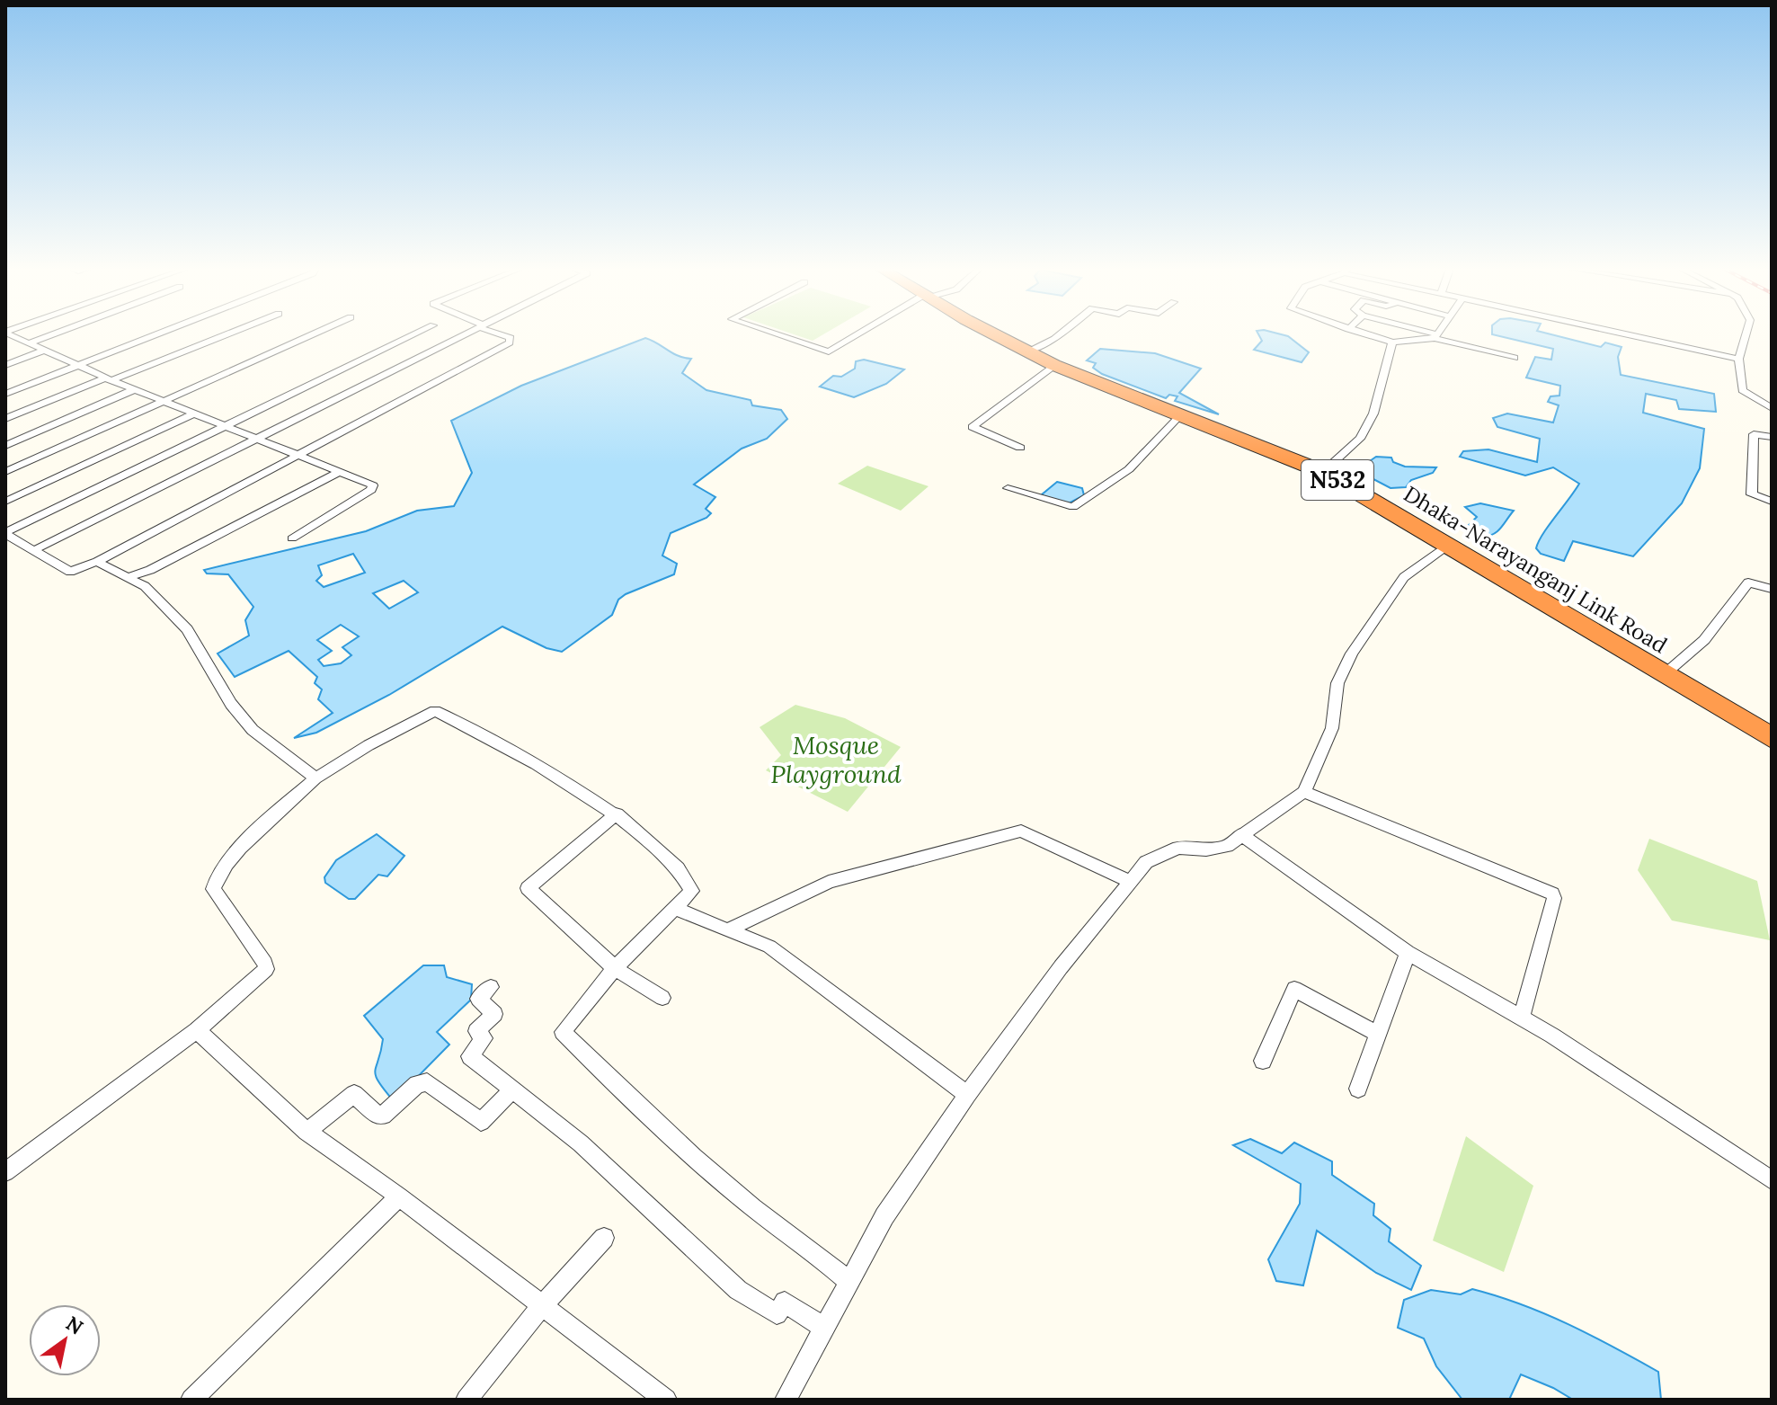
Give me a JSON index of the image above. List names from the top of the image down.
{
  "streets": {
    "highway": ["N532", "Dhaka-Narayanganj Link Road"]
  },
  "parks": ["Mosque Playground"],
  "north": "top right"
}
